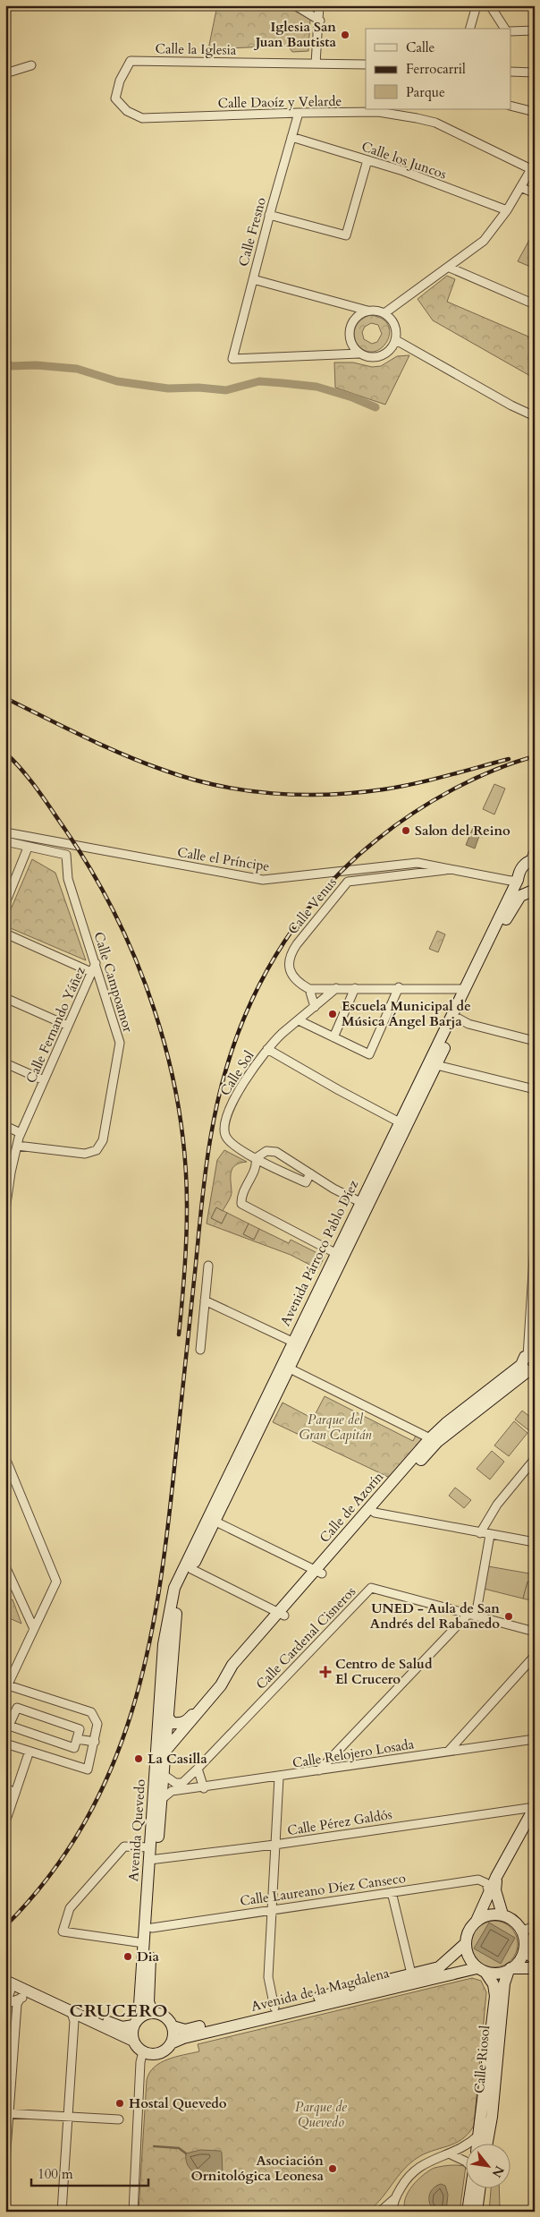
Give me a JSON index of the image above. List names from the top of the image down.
{
  "streets": {
    "main road": [
      "Avenida Párroco Pablo Díez",
      "Calle de Azorín",
      "Avenida Quevedo",
      "Avenida de la Magdalena",
      "Calle Riosol"
    ],
    "street": [
      "Calle la Iglesia",
      "Calle Daoíz y Velarde",
      "Calle los Juncos",
      "Calle Fresno",
      "Calle el Príncipe",
      "Calle Venus",
      "Calle Campoamor",
      "Calle Fernando Yáñez",
      "Calle Sol",
      "Calle Cardenal Cisneros",
      "Calle Relojero Losada",
      "Calle Pérez Galdós",
      "Calle Laureano Díez Canseco"
    ]
  },
  "crossings": [
    ["Calle la Iglesia", "Calle Daoíz y Velarde"],
    ["Calle Daoíz y Velarde", "Calle Fresno"],
    ["Calle los Juncos", "Calle Fresno"],
    ["Calle el Príncipe", "Calle Venus"],
    ["Calle el Príncipe", "Avenida Párroco Pablo Díez"],
    ["Calle Campoamor", "Calle Fernando Yáñez"],
    ["Avenida Párroco Pablo Díez", "Avenida Quevedo"],
    ["Calle de Azorín", "Avenida Quevedo"],
    ["Calle Cardenal Cisneros", "Avenida Quevedo"],
    ["Calle Pérez Galdós", "Avenida Quevedo"],
    ["Avenida Quevedo", "Calle Laureano Díez Canseco"],
    ["Avenida Quevedo", "Avenida de la Magdalena"],
    ["Avenida de la Magdalena", "Calle Riosol"]
  ],
  "districts": ["CRUCERO"],
  "parks": ["Parque del Gran Capitán", "Parque de Quevedo"],
  "places": {
    "other": [
      "Iglesia San Juan Bautista",
      "Salon del Reino",
      "Escuela Municipal de Música Ángel Barja",
      "UNED - Aula de San Andrés del Rabanedo",
      "La Casilla",
      "Dia",
      "Hostal Quevedo",
      "Asociación Ornitológica Leonesa"
    ],
    "health": ["Centro de Salud El Crucero"]
  },
  "legend": ["Calle", "Ferrocarril", "Parque"],
  "scale_bar": "100 m",
  "north": "bottom right"
}
